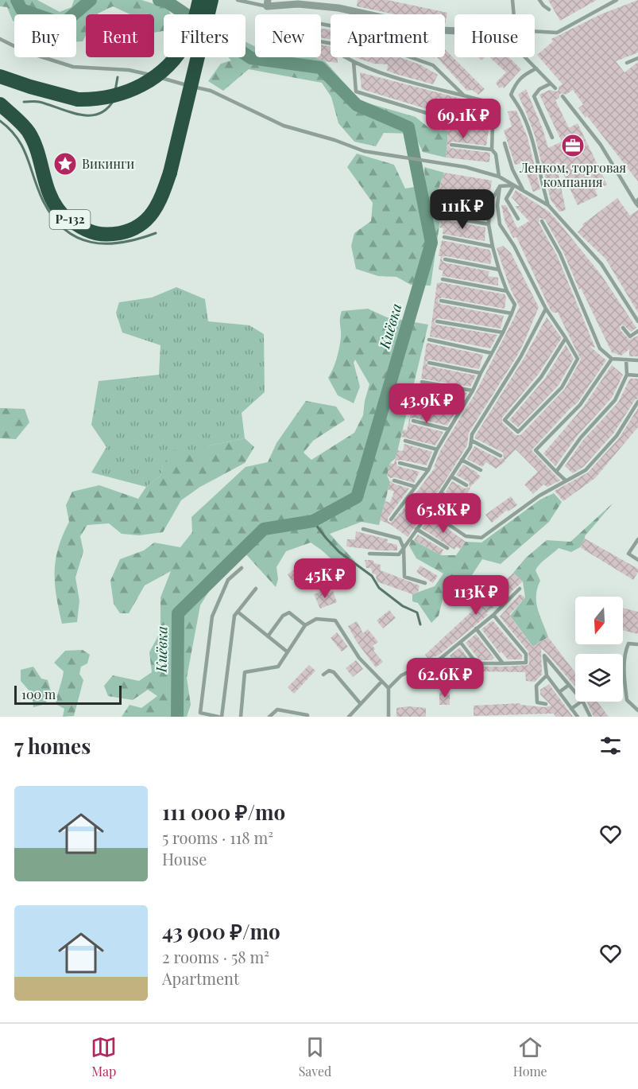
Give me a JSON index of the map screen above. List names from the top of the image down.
{
  "streets": {
    "highway": ["Р-132"]
  },
  "water": ["Киёвка"],
  "places": {
    "office": ["Ленком, торговая компания"],
    "place": ["Викинги"]
  },
  "scale_bar": "100 m",
  "north": "bottom",
  "page": {
    "chip": [
      "Buy",
      "Rent",
      "Filters",
      "New",
      "Apartment",
      "House"
    ],
    "price": [
      "69.1K ₽",
      "111K ₽",
      "43.9K ₽",
      "65.8K ₽",
      "45K ₽",
      "113K ₽",
      "62.6K ₽"
    ],
    "scale": "100 m",
    "heading": "7 homes",
    "list": [
      {
        "name": "111 000 ₽/mo",
        "note": "5 rooms · 118 m² · House"
      },
      {
        "name": "43 900 ₽/mo",
        "note": "2 rooms · 58 m² · Apartment"
      }
    ],
    "tabs": ["Map", "Saved", "Home"]
  }
}
